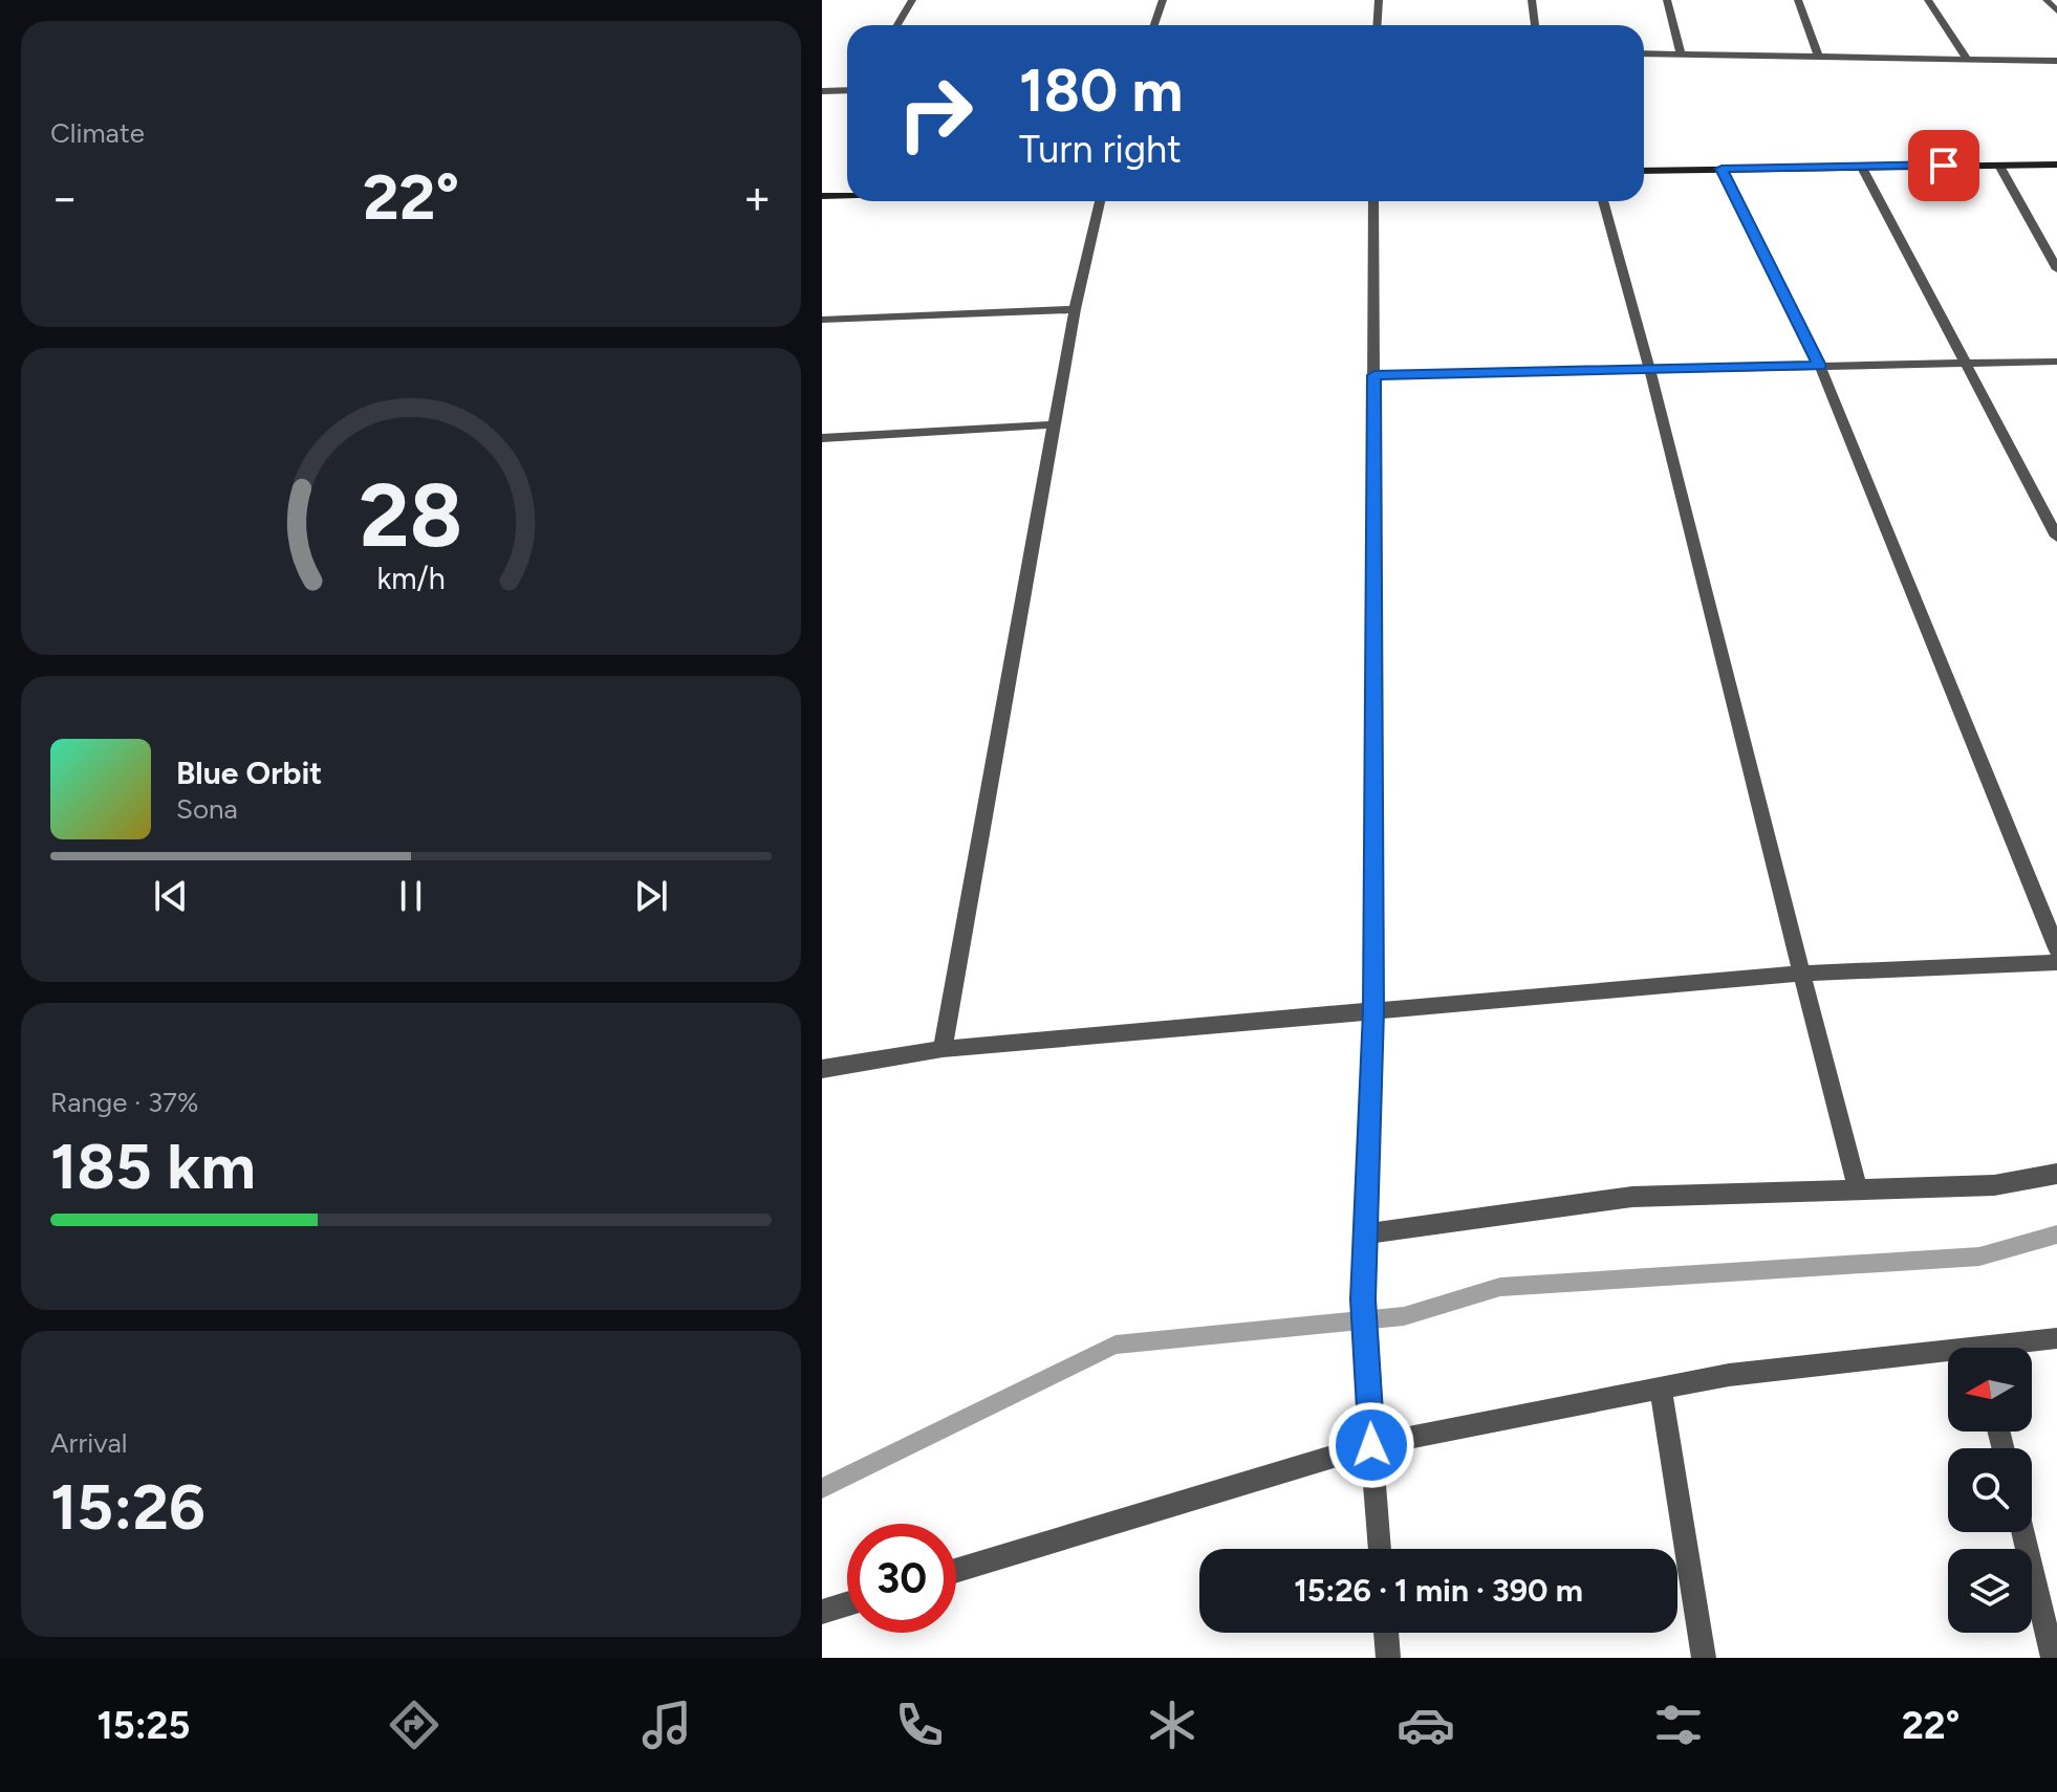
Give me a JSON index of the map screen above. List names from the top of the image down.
{
  "north": "left",
  "page": {
    "tile": [
      "Climate",
      ["Range · 37%", "185 km"],
      ["Arrival", "15:26"]
    ],
    "turn": ["180 m", "Turn right"],
    "heat": ["−", "22°", "+"],
    "song": ["Blue Orbit", "Sona"],
    "limit": "30",
    "trip": "15:26 · 1 min · 390 m",
    "tabs": ["15:25", "22°"],
    "gauge": ["28", "km/h"]
  }
}
